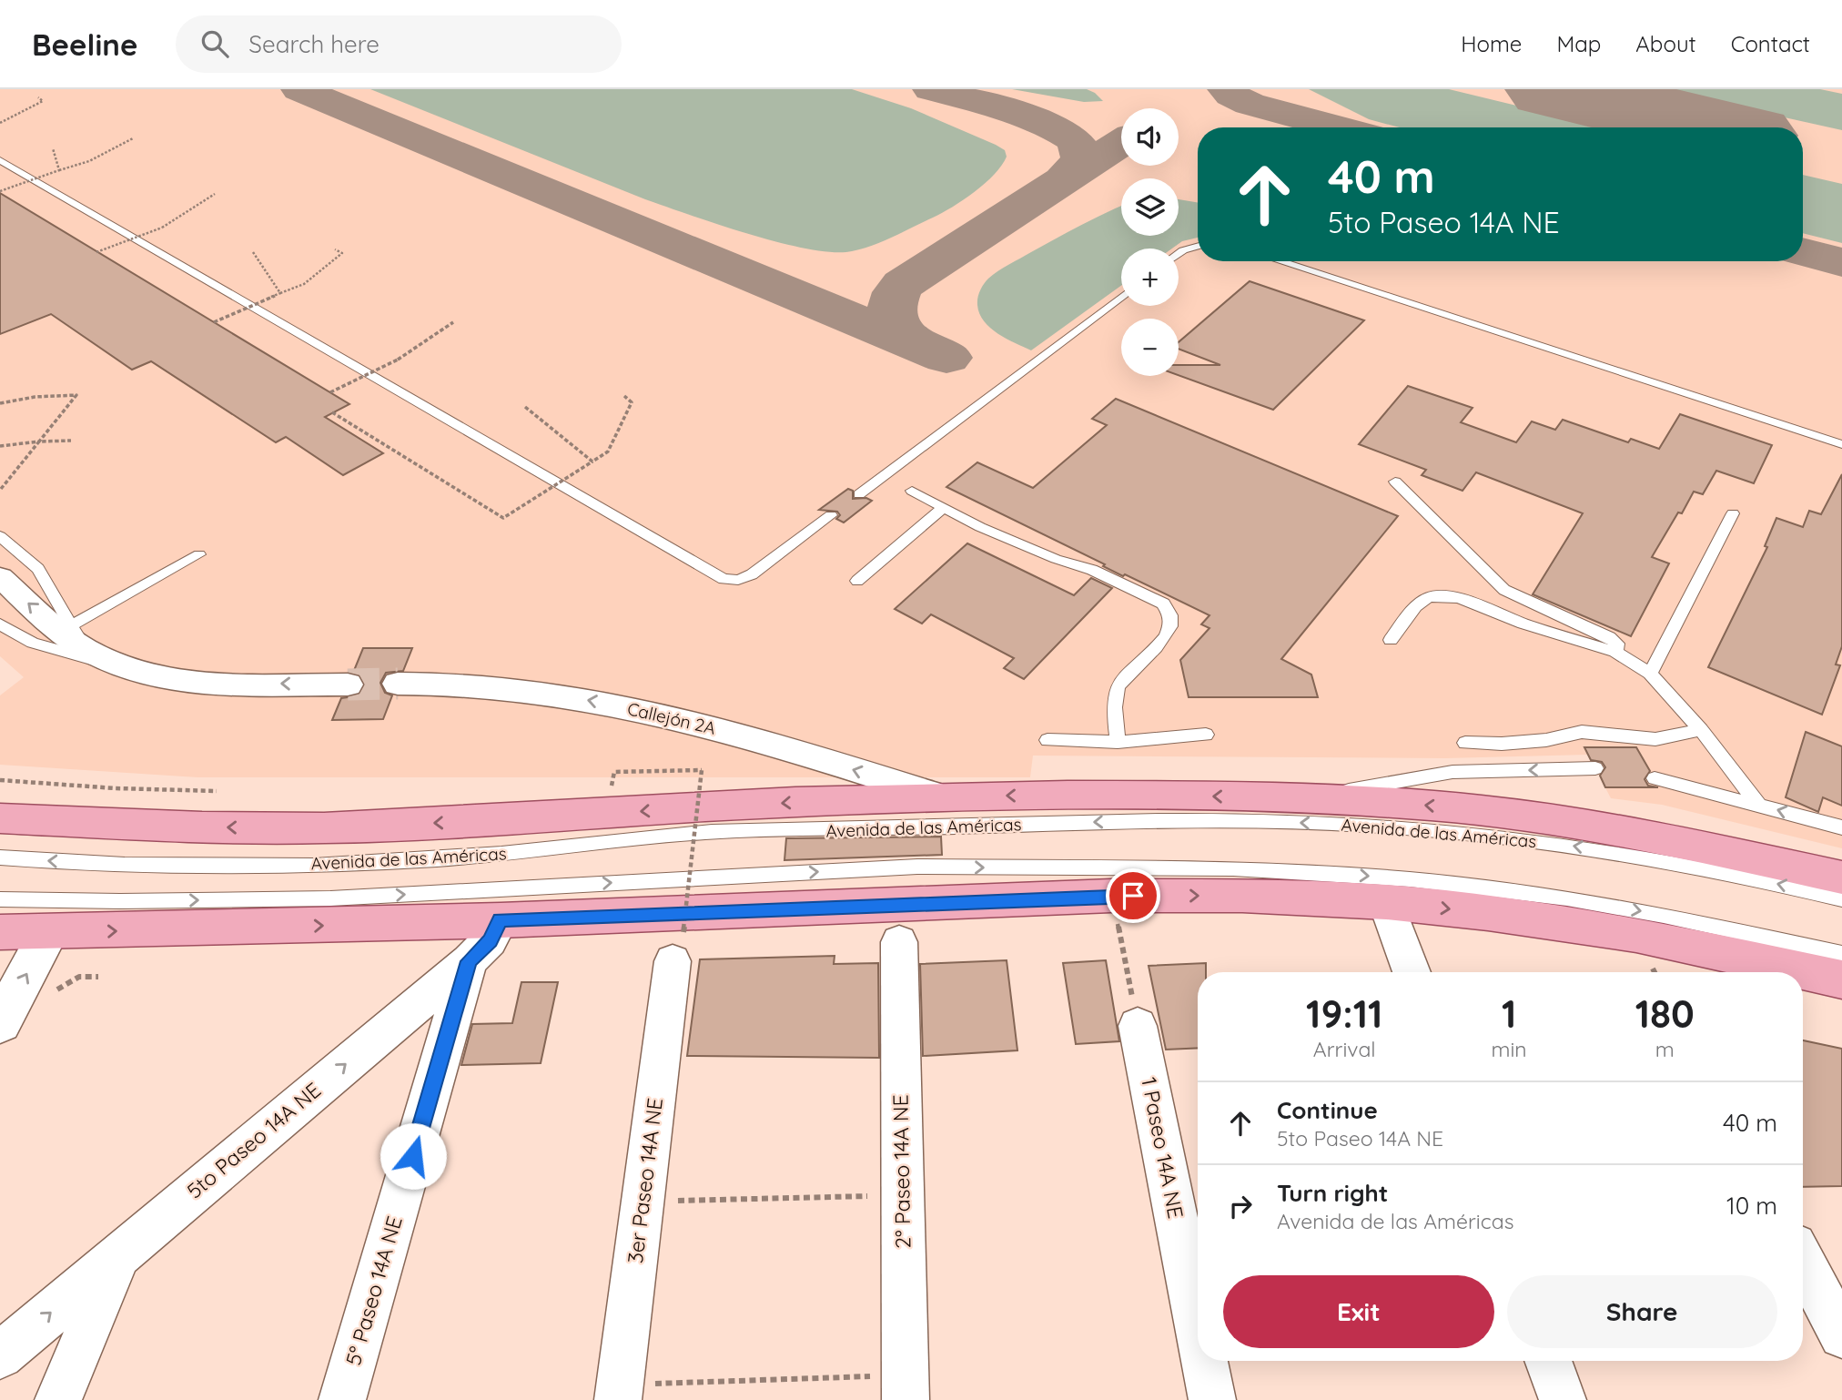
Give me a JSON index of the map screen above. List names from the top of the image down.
{
  "streets": {
    "main road": ["Avenida de las Américas"],
    "street": [
      "Callejón 2A",
      "5to Paseo 14A NE",
      "1 Paseo 14A NE",
      "2° Paseo 14A NE",
      "3er Paseo 14A NE",
      "5° Paseo 14A NE"
    ]
  },
  "crossings": [
    ["Callejón 2A", "Avenida de las Américas"],
    ["Avenida de las Américas", "5to Paseo 14A NE"],
    ["5to Paseo 14A NE", "5° Paseo 14A NE"]
  ],
  "one_way": ["Callejón 2A", "5to Paseo 14A NE"],
  "page": {
    "header": "Beeline",
    "search": "Search here",
    "nav": [
      "Home",
      "Map",
      "About",
      "Contact"
    ],
    "map_buttons": ["+", "−"],
    "turn": ["40 m", "5to Paseo 14A NE"],
    "eta": [
      "19:11",
      "Arrival",
      "1",
      "min",
      "180",
      "m"
    ],
    "list": [
      {
        "name": "Continue",
        "note": "5to Paseo 14A NE",
        "value": "40 m"
      },
      {
        "name": "Turn right",
        "note": "Avenida de las Américas",
        "value": "10 m"
      }
    ],
    "buttons": ["Exit", "Share"]
  }
}
